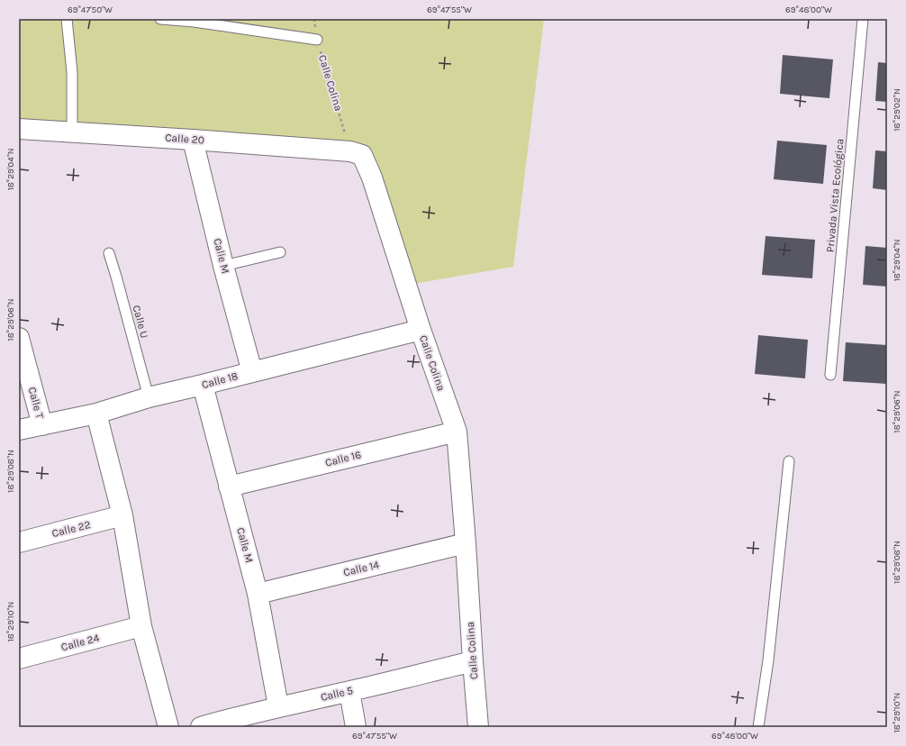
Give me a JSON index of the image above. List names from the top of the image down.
{
  "streets": {
    "street": [
      "Calle Colina",
      "Calle 20",
      "Calle M",
      "Calle 18",
      "Calle T",
      "Calle 16",
      "Calle 22",
      "Calle 14",
      "Calle 24",
      "Calle 5"
    ],
    "lane": ["Privada Vista Ecológica", "Calle U"]
  },
  "crossings": [
    ["Calle Colina", "Calle 20"],
    ["Calle Colina", "Calle 18"],
    ["Calle Colina", "Calle 16"],
    ["Calle Colina", "Calle 14"],
    ["Calle Colina", "Calle 5"],
    ["Calle 20", "Calle M"],
    ["Calle M", "Calle 18"],
    ["Calle M", "Calle 16"],
    ["Calle M", "Calle 14"],
    ["Calle M", "Calle 5"],
    ["Calle U", "Calle 18"],
    ["Calle 18", "Calle T"]
  ],
  "coordinates": [
    "69°47'50\"W",
    "69°47'55\"W",
    "69°48'00\"W",
    "18°29'02\"N",
    "18°29'04\"N",
    "18°29'06\"N",
    "18°29'08\"N",
    "18°29'10\"N"
  ]
}
